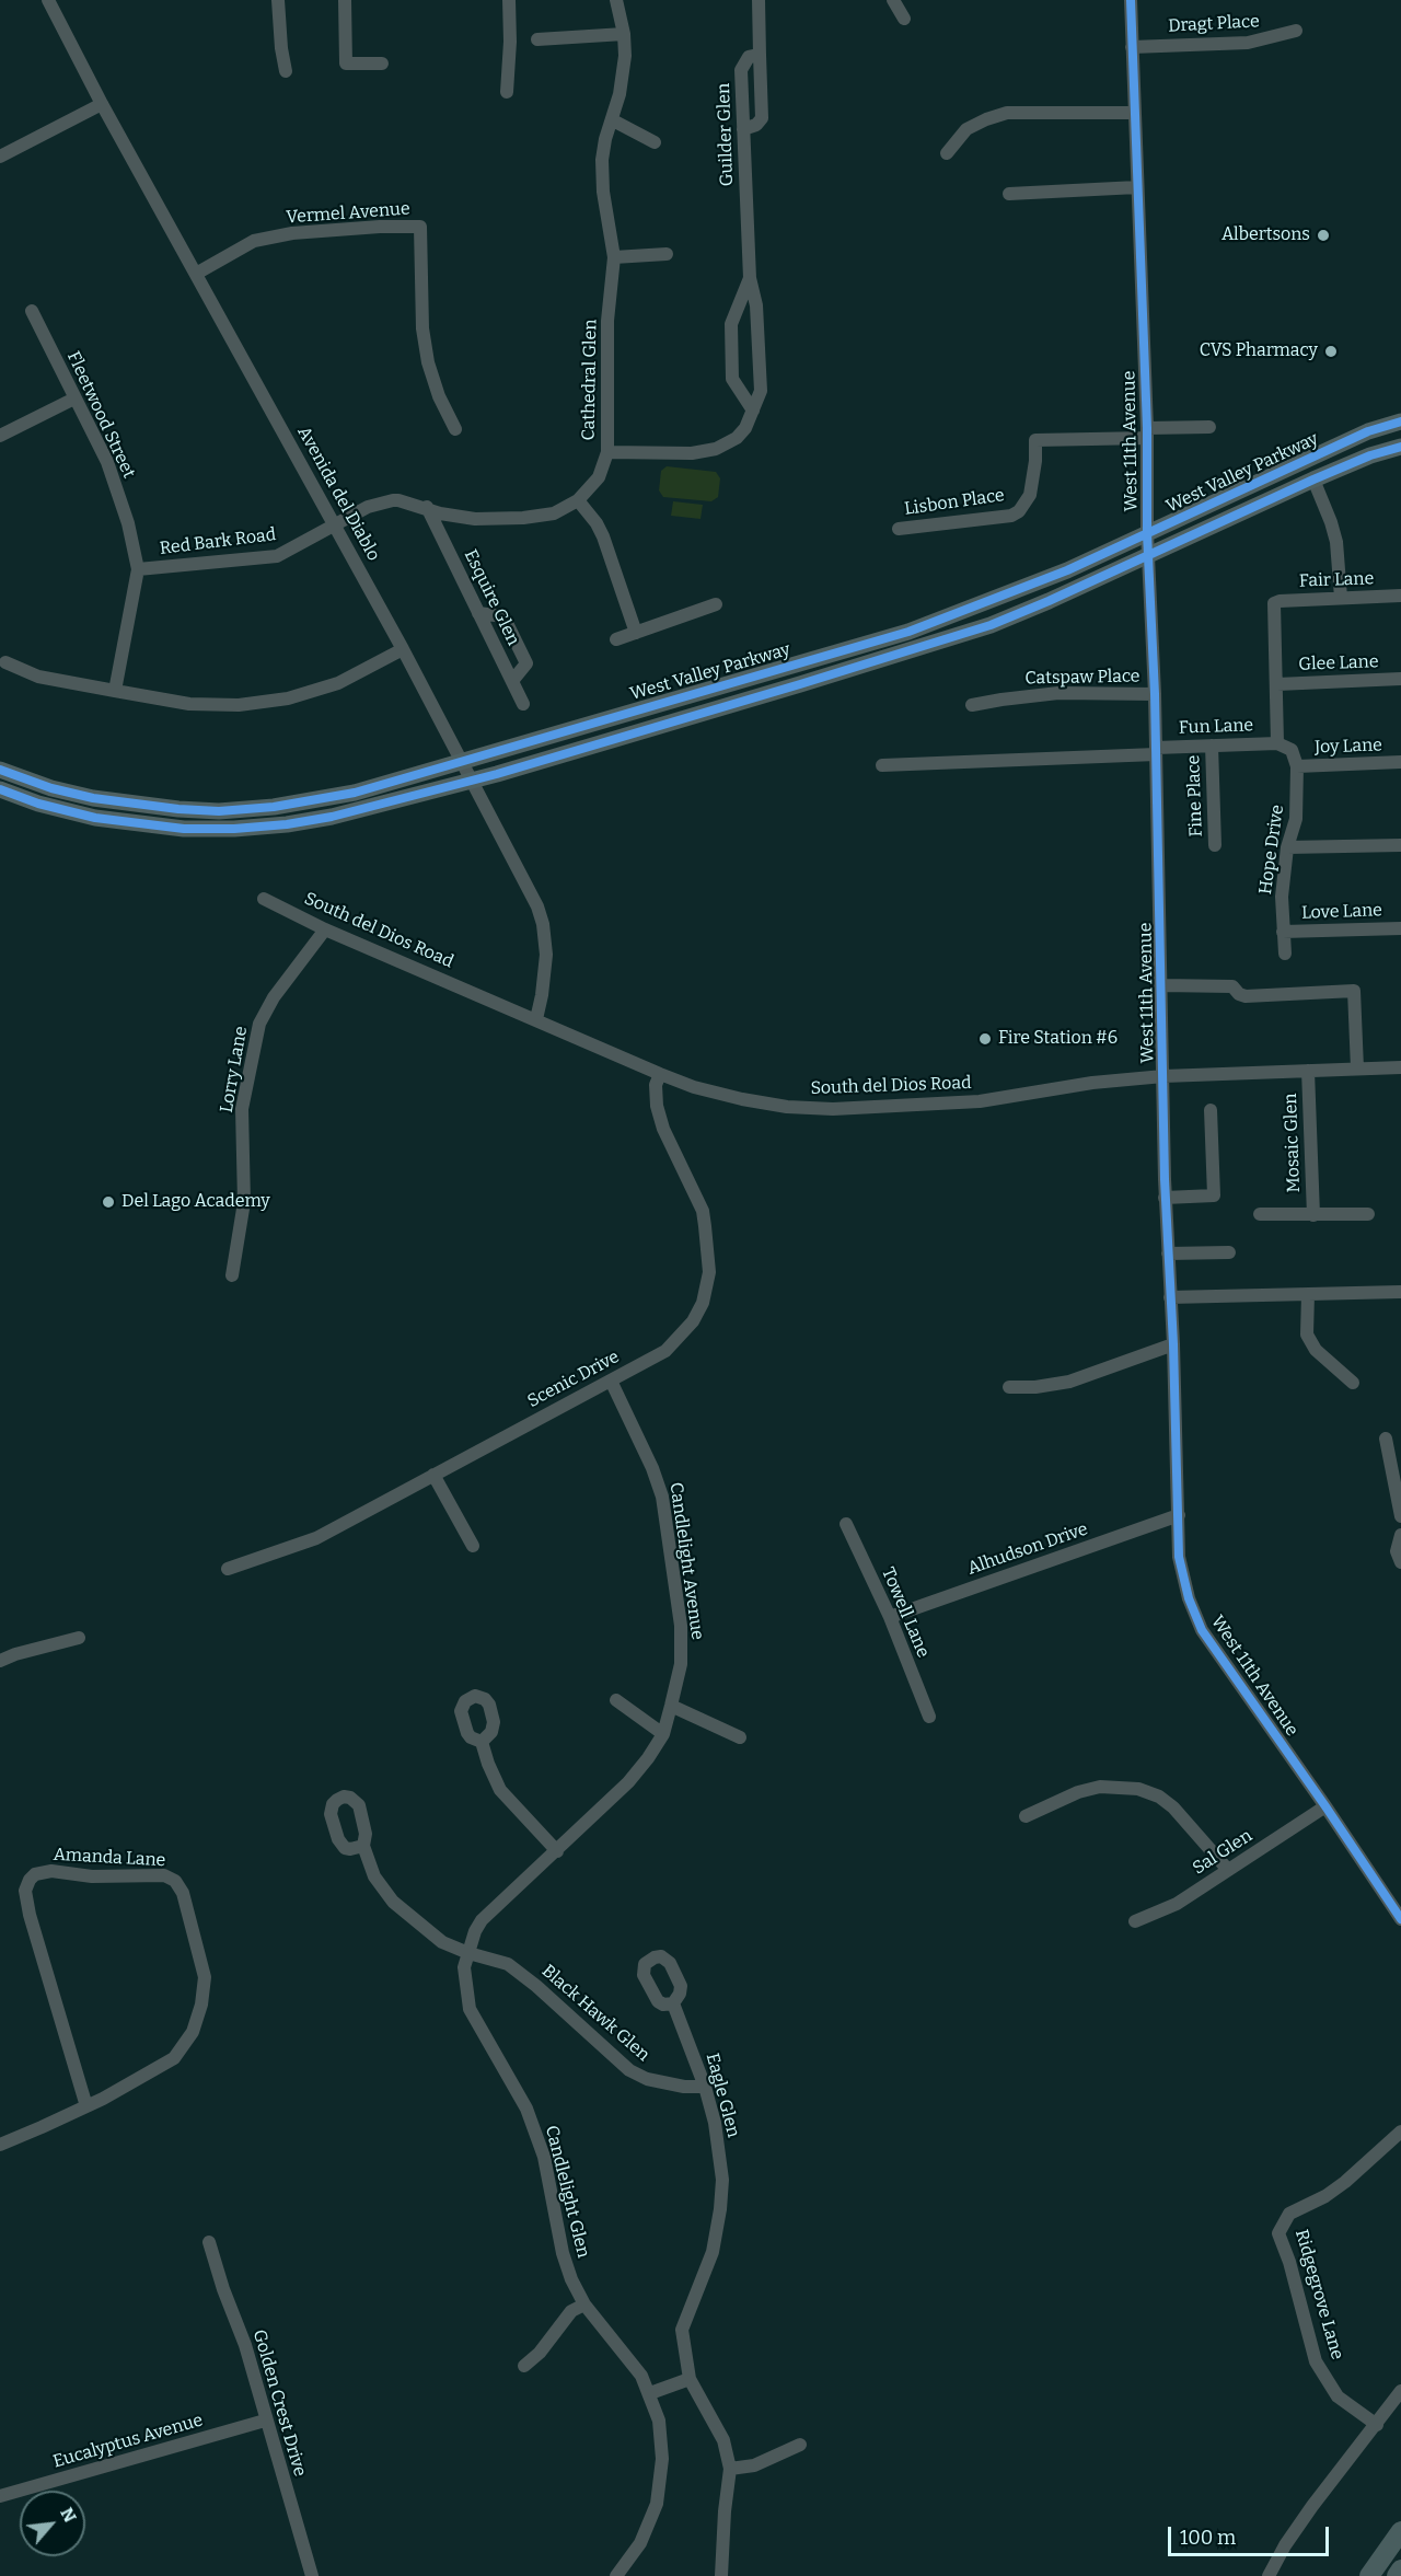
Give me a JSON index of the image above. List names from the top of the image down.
{
  "streets": {
    "main road": ["West Valley Parkway"],
    "street": [
      "Dragt Place",
      "Guilder Glen",
      "Vermel Avenue",
      "Cathedral Glen",
      "Fleetwood Street",
      "West 11th Avenue",
      "Avenida del Diablo",
      "Lisbon Place",
      "Red Bark Road",
      "Fair Lane",
      "Esquire Glen",
      "Glee Lane",
      "Catspaw Place",
      "Fun Lane",
      "Joy Lane",
      "Fine Place",
      "Hope Drive",
      "Love Lane",
      "South del Dios Road",
      "Lorry Lane",
      "Mosaic Glen",
      "Scenic Drive",
      "Alhudson Drive",
      "Candlelight Avenue",
      "Towell Lane",
      "Sal Glen",
      "Amanda Lane",
      "Black Hawk Glen",
      "Eagle Glen",
      "Candlelight Glen",
      "Ridgegrove Lane",
      "Golden Crest Drive",
      "Eucalyptus Avenue"
    ]
  },
  "crossings": [
    ["Dragt Place", "West 11th Avenue"],
    ["Guilder Glen", "Cathedral Glen"],
    ["Vermel Avenue", "Avenida del Diablo"],
    ["Cathedral Glen", "Avenida del Diablo"],
    ["Cathedral Glen", "Red Bark Road"],
    ["Cathedral Glen", "Esquire Glen"],
    ["Fleetwood Street", "Red Bark Road"],
    ["West 11th Avenue", "West Valley Parkway"],
    ["West 11th Avenue", "Lisbon Place"],
    ["West 11th Avenue", "Catspaw Place"],
    ["West 11th Avenue", "Fun Lane"],
    ["West 11th Avenue", "South del Dios Road"],
    ["West 11th Avenue", "Alhudson Drive"],
    ["West 11th Avenue", "Sal Glen"],
    ["West Valley Parkway", "Avenida del Diablo"],
    ["Avenida del Diablo", "Red Bark Road"],
    ["Avenida del Diablo", "South del Dios Road"],
    ["Fair Lane", "Glee Lane"],
    ["Fun Lane", "Fine Place"],
    ["Joy Lane", "Hope Drive"],
    ["Hope Drive", "Love Lane"],
    ["South del Dios Road", "Lorry Lane"],
    ["South del Dios Road", "Mosaic Glen"],
    ["South del Dios Road", "Scenic Drive"],
    ["Scenic Drive", "Candlelight Avenue"],
    ["Alhudson Drive", "Towell Lane"],
    ["Candlelight Avenue", "Black Hawk Glen"],
    ["Candlelight Avenue", "Candlelight Glen"],
    ["Black Hawk Glen", "Eagle Glen"],
    ["Black Hawk Glen", "Candlelight Glen"],
    ["Golden Crest Drive", "Eucalyptus Avenue"]
  ],
  "places": [
    "Albertsons",
    "CVS Pharmacy",
    "Fire Station #6",
    "Del Lago Academy"
  ],
  "scale_bar": "100 m",
  "north": "top right"
}
